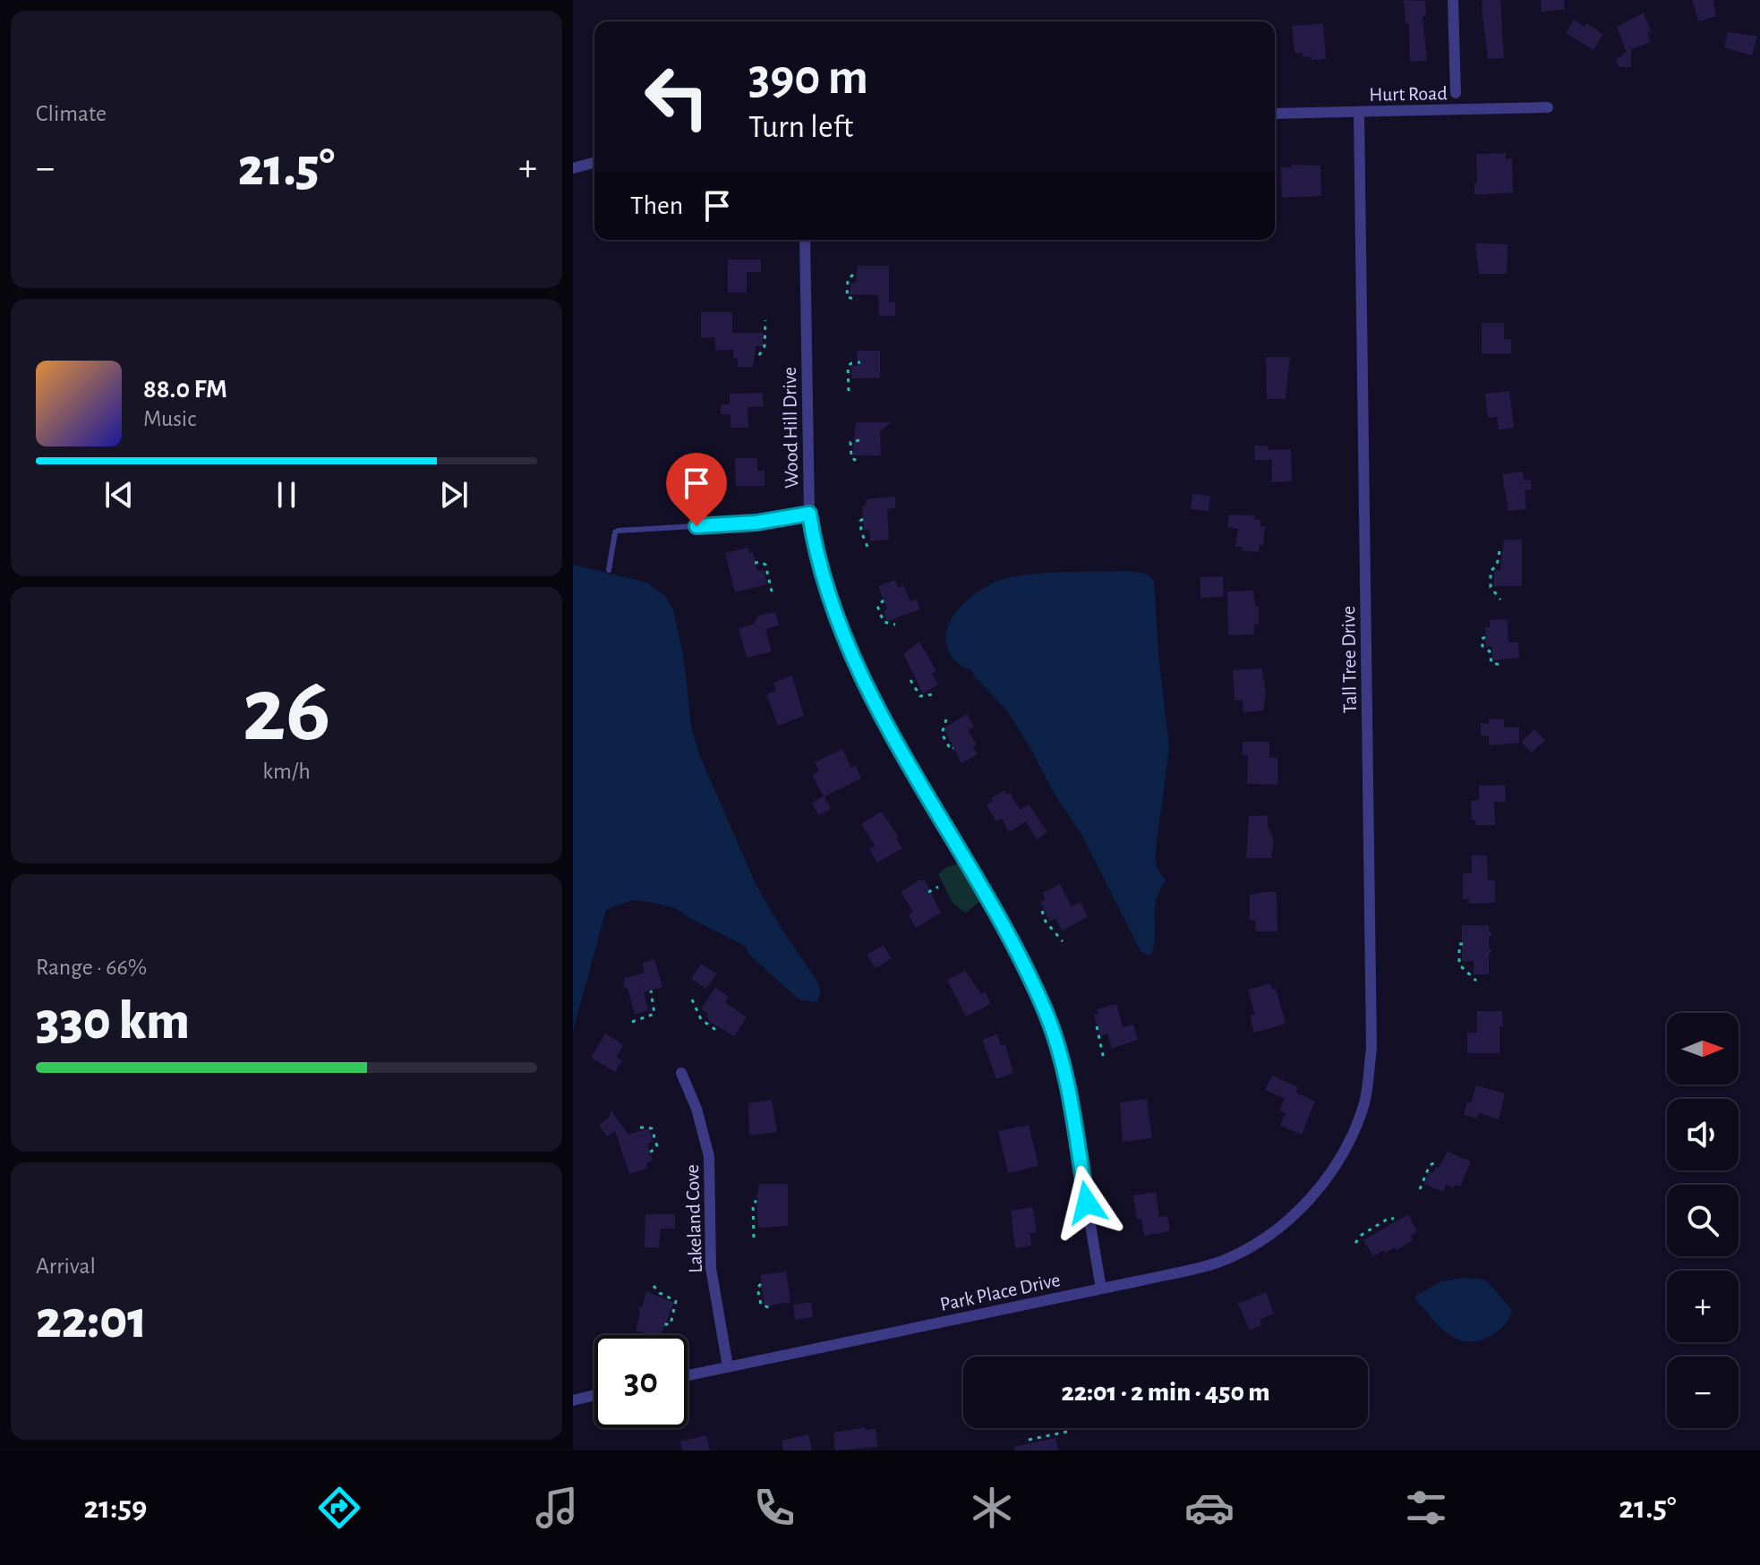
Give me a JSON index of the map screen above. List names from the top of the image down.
{
  "streets": {
    "street": [
      "Hurt Road",
      "Wood Hill Drive",
      "Tall Tree Drive",
      "Lakeland Cove",
      "Park Place Drive"
    ]
  },
  "crossings": [
    ["Hurt Road", "Tall Tree Drive"],
    ["Wood Hill Drive", "Park Place Drive"],
    ["Tall Tree Drive", "Park Place Drive"],
    ["Lakeland Cove", "Park Place Drive"]
  ],
  "north": "right",
  "page": {
    "tile": [
      "Climate",
      ["26", "km/h"],
      ["Range · 66%", "330 km"],
      ["Arrival", "22:01"]
    ],
    "turn": ["390 m", "Turn left"],
    "heat": ["−", "21.5°", "+"],
    "then": "Then",
    "song": ["88.0 FM", "Music"],
    "map_buttons": ["+", "−"],
    "limit": "30",
    "trip": "22:01 · 2 min · 450 m",
    "tabs": ["21:59", "21.5°"]
  }
}
